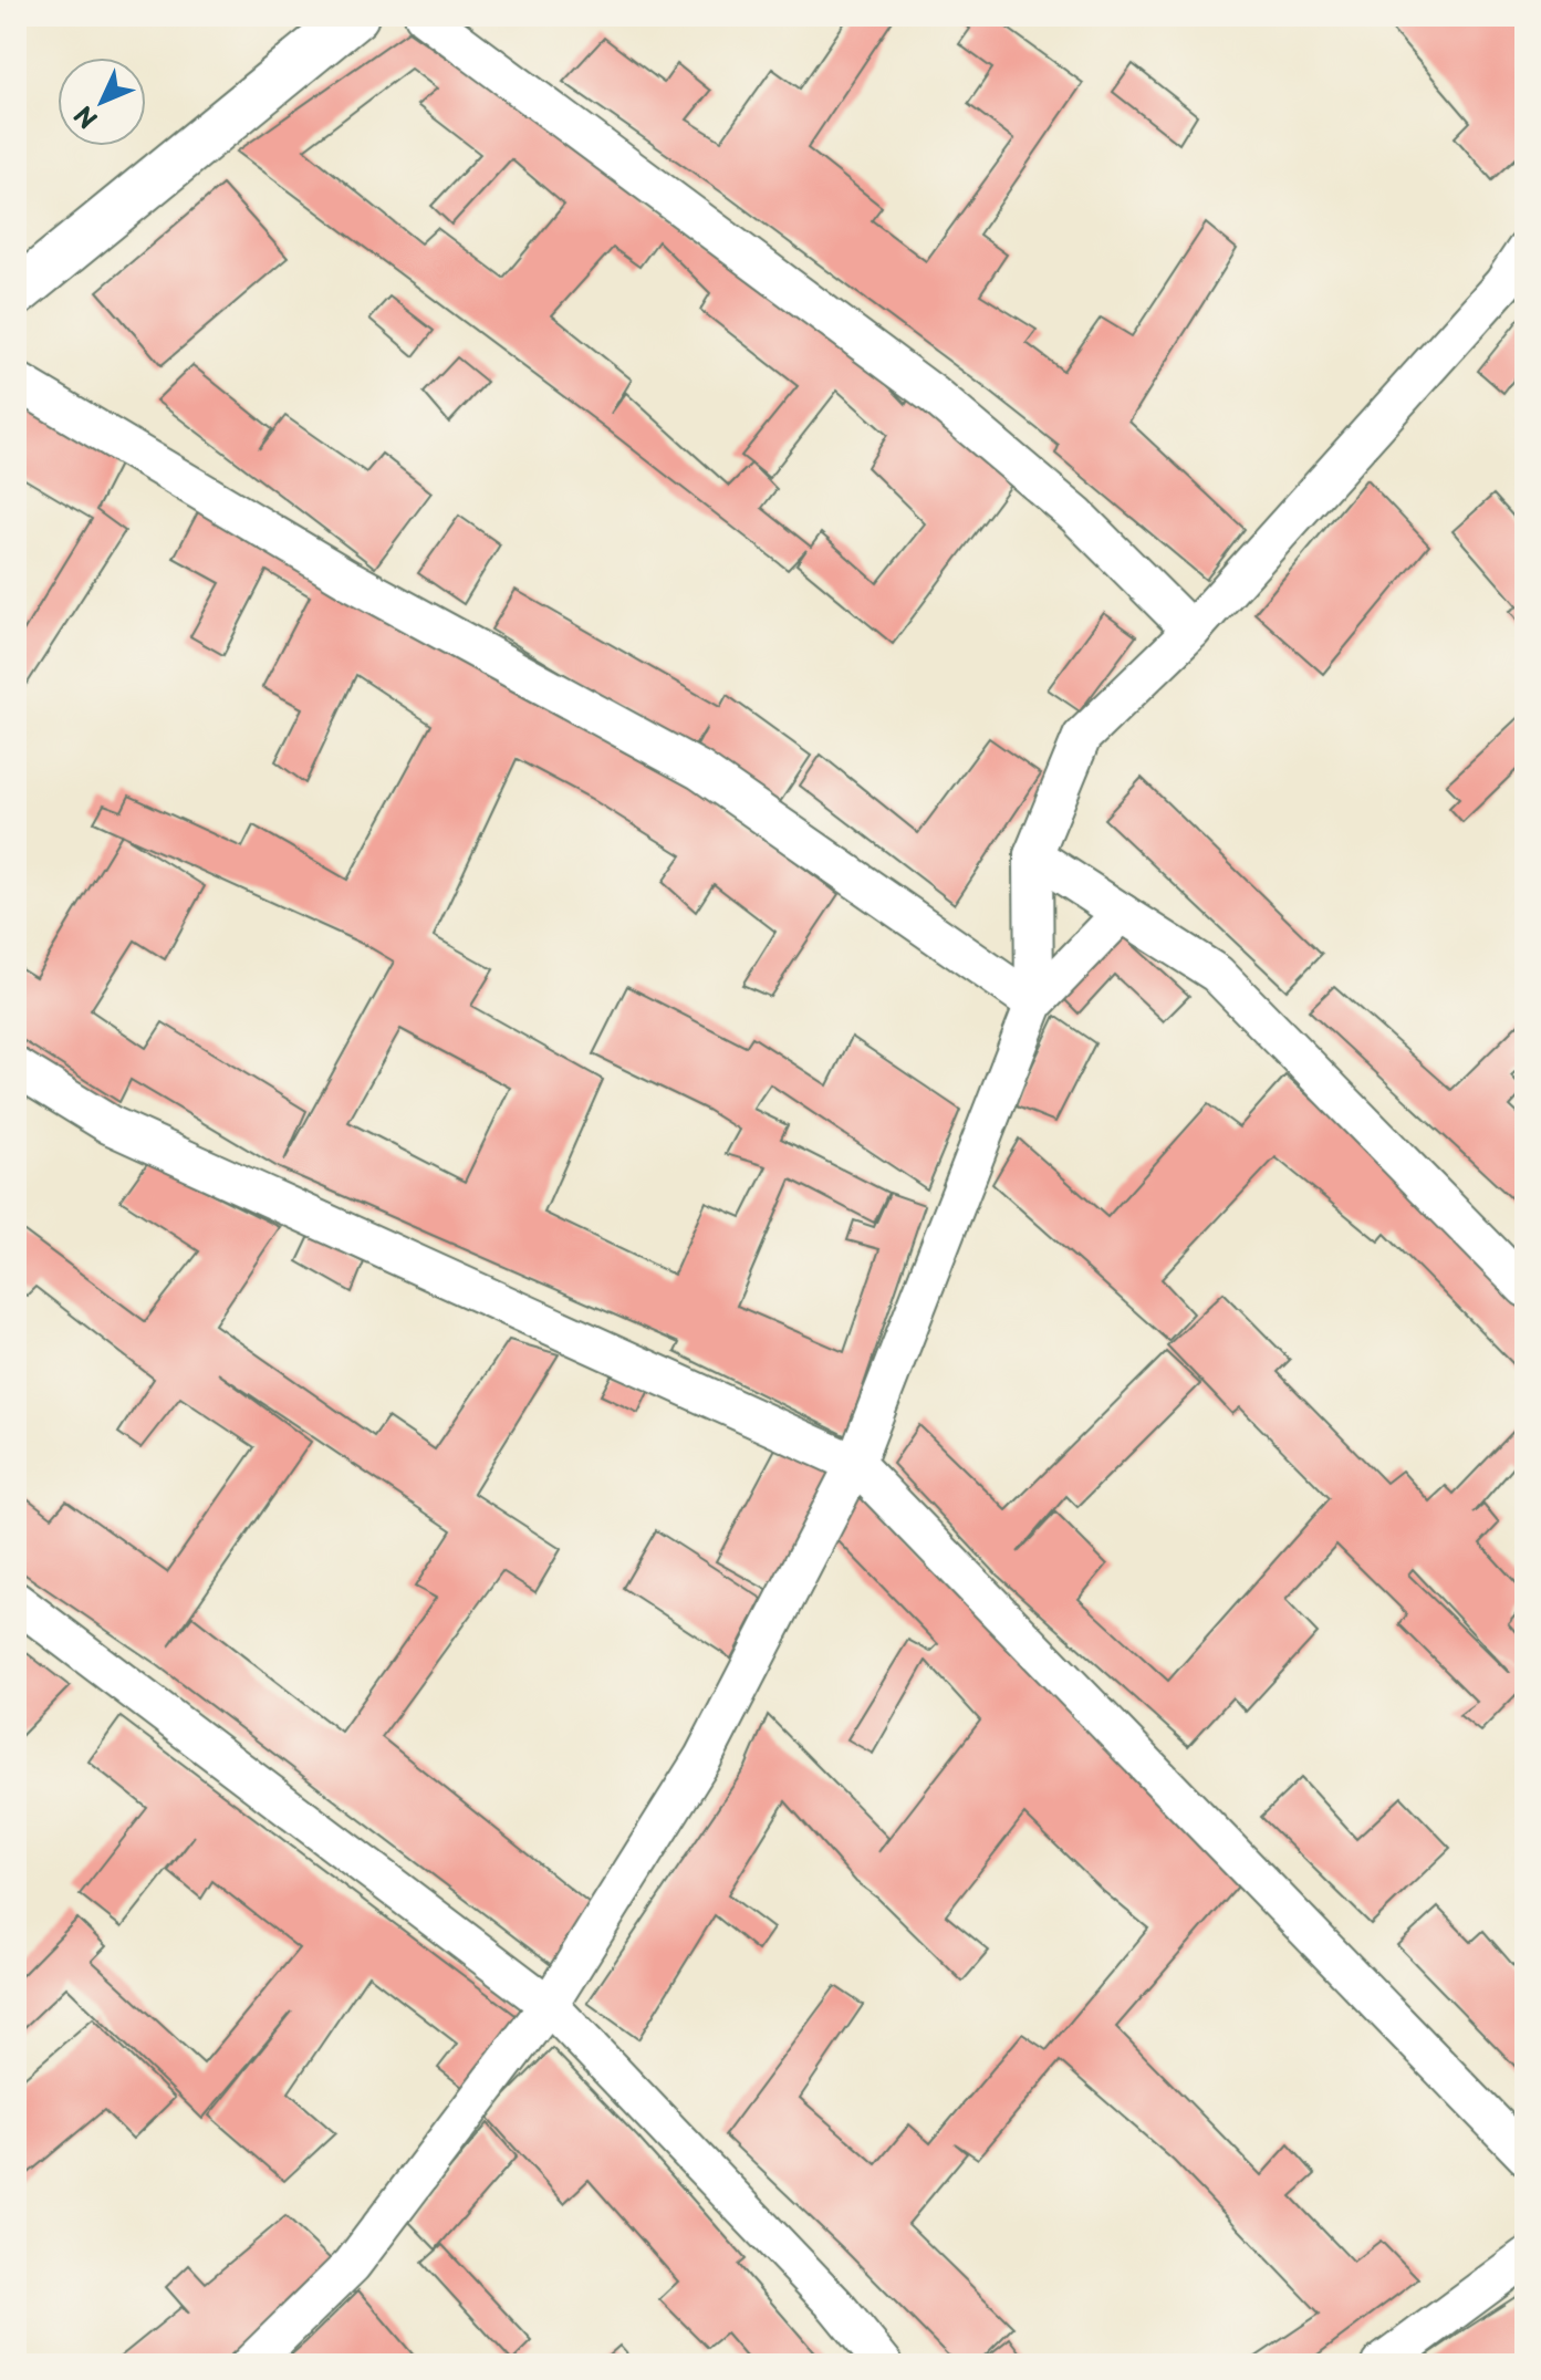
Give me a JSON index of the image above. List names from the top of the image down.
{
  "north": "bottom left"
}
